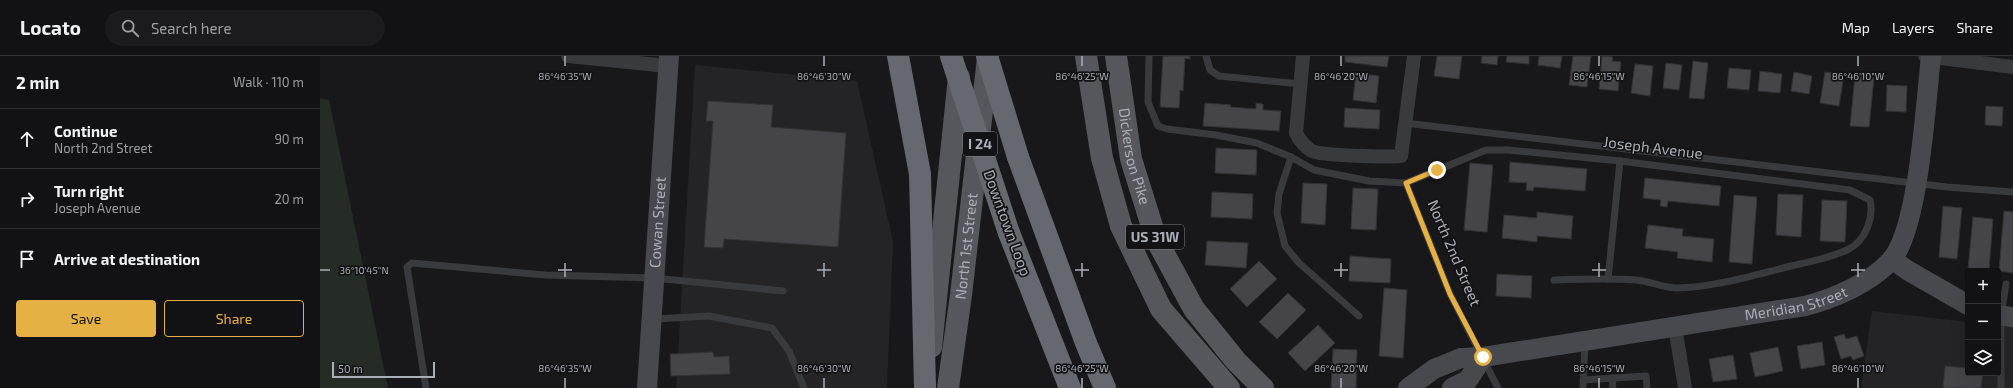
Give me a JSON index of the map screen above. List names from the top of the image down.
{
  "streets": {
    "highway": ["I 24", "Downtown Loop"],
    "main road": ["Dickerson Pike", "US 31W", "North 1st Street"],
    "street": ["Cowan Street", "Meridian Street"],
    "lane": ["Joseph Avenue", "North 2nd Street"]
  },
  "crossings": [
    ["I 24", "North 1st Street"],
    ["Joseph Avenue", "North 2nd Street"],
    ["North 2nd Street", "Meridian Street"]
  ],
  "scale_bar": "50 m",
  "page": {
    "header": "Locato",
    "search": "Search here",
    "nav": ["Map", "Layers", "Share"],
    "heading": ["2 min", "Walk · 110 m"],
    "list": [
      ["Continue", "North 2nd Street", "90 m"],
      ["Turn right", "Joseph Avenue", "20 m"],
      "Arrive at destination"
    ],
    "map_buttons": ["+", "−"],
    "buttons": ["Save", "Share"],
    "scale": "50 m"
  },
  "coordinates": [
    "86°46'35\"W",
    "86°46'30\"W",
    "86°46'25\"W",
    "86°46'20\"W",
    "86°46'15\"W",
    "86°46'10\"W",
    "36°10'45\"N"
  ]
}
